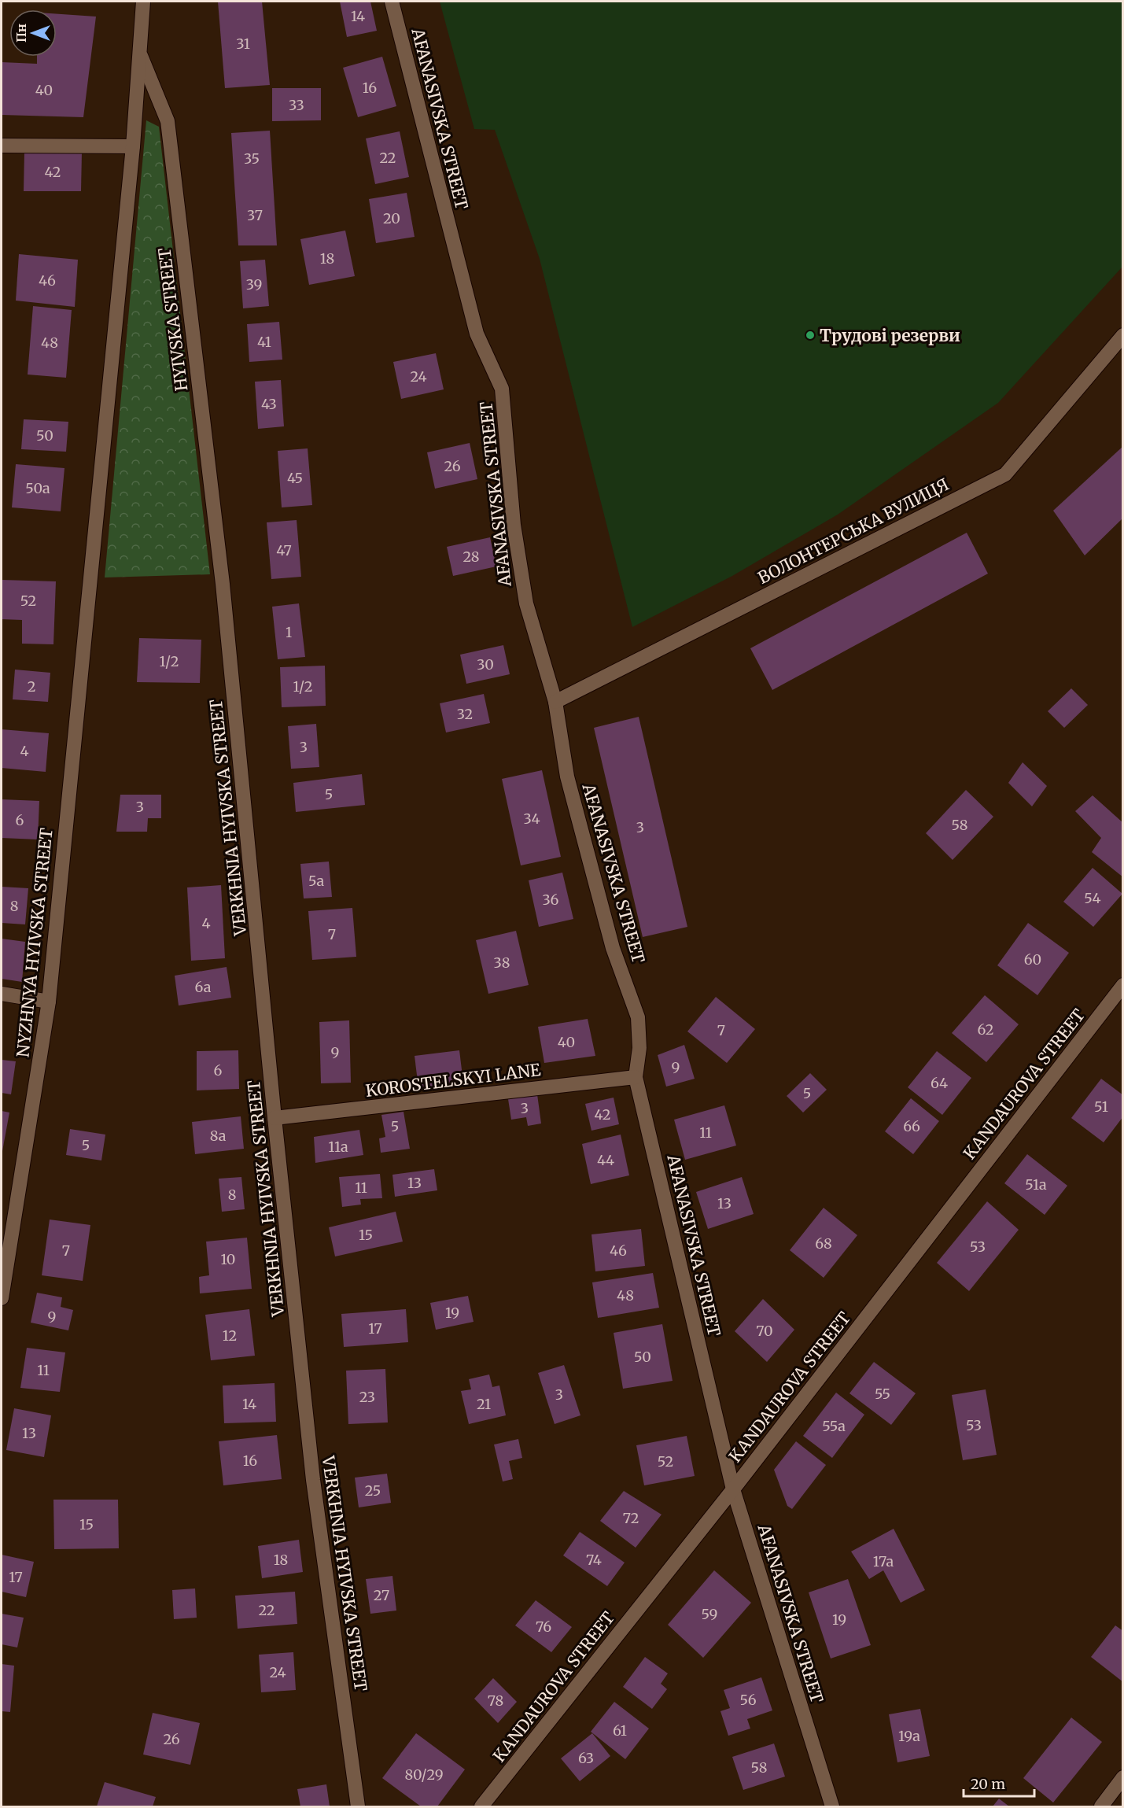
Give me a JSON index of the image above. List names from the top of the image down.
{
  "streets": {
    "street": [
      "AFANASIVSKA STREET",
      "HYIVSKA STREET",
      "ВОЛОНТЕРСЬКА ВУЛИЦЯ",
      "VERKHNIA HYIVSKA STREET",
      "NYZHNYA HYIVSKA STREET",
      "KOROSTELSKYI LANE",
      "KANDAUROVA STREET"
    ]
  },
  "crossings": [
    ["AFANASIVSKA STREET", "ВОЛОНТЕРСЬКА ВУЛИЦЯ"],
    ["AFANASIVSKA STREET", "KOROSTELSKYI LANE"],
    ["AFANASIVSKA STREET", "KANDAUROVA STREET"],
    ["HYIVSKA STREET", "VERKHNIA HYIVSKA STREET"],
    ["HYIVSKA STREET", "NYZHNYA HYIVSKA STREET"],
    ["VERKHNIA HYIVSKA STREET", "KOROSTELSKYI LANE"]
  ],
  "places": ["Трудові резерви"],
  "house_numbers": [
    "14",
    "31",
    "16",
    "40",
    "33",
    "22",
    "35",
    "42",
    "37",
    "20",
    "18",
    "46",
    "39",
    "41",
    "48",
    "24",
    "43",
    "50",
    "26",
    "45",
    "50а",
    "47",
    "28",
    "52",
    "1",
    "1/2",
    "30",
    "2",
    "1/2",
    "32",
    "3",
    "4",
    "5",
    "3",
    "34",
    "6",
    "58",
    "3",
    "5а",
    "54",
    "36",
    "8",
    "4",
    "7",
    "60",
    "38",
    "6а",
    "62",
    "7",
    "40",
    "9",
    "9",
    "6",
    "64",
    "5",
    "51",
    "3",
    "42",
    "5",
    "66",
    "11",
    "8а",
    "5",
    "11а",
    "44",
    "13",
    "51а",
    "11",
    "8",
    "13",
    "15",
    "68",
    "53",
    "7",
    "46",
    "10",
    "48",
    "19",
    "9",
    "17",
    "70",
    "12",
    "50",
    "11",
    "55",
    "3",
    "23",
    "14",
    "21",
    "53",
    "55а",
    "13",
    "16",
    "52",
    "25",
    "72",
    "15",
    "18",
    "74",
    "17а",
    "17",
    "27",
    "22",
    "59",
    "19",
    "76",
    "24",
    "56",
    "78",
    "61",
    "19а",
    "26",
    "63",
    "58",
    "80/29"
  ],
  "scale_bar": "20 m",
  "north": "left"
}
